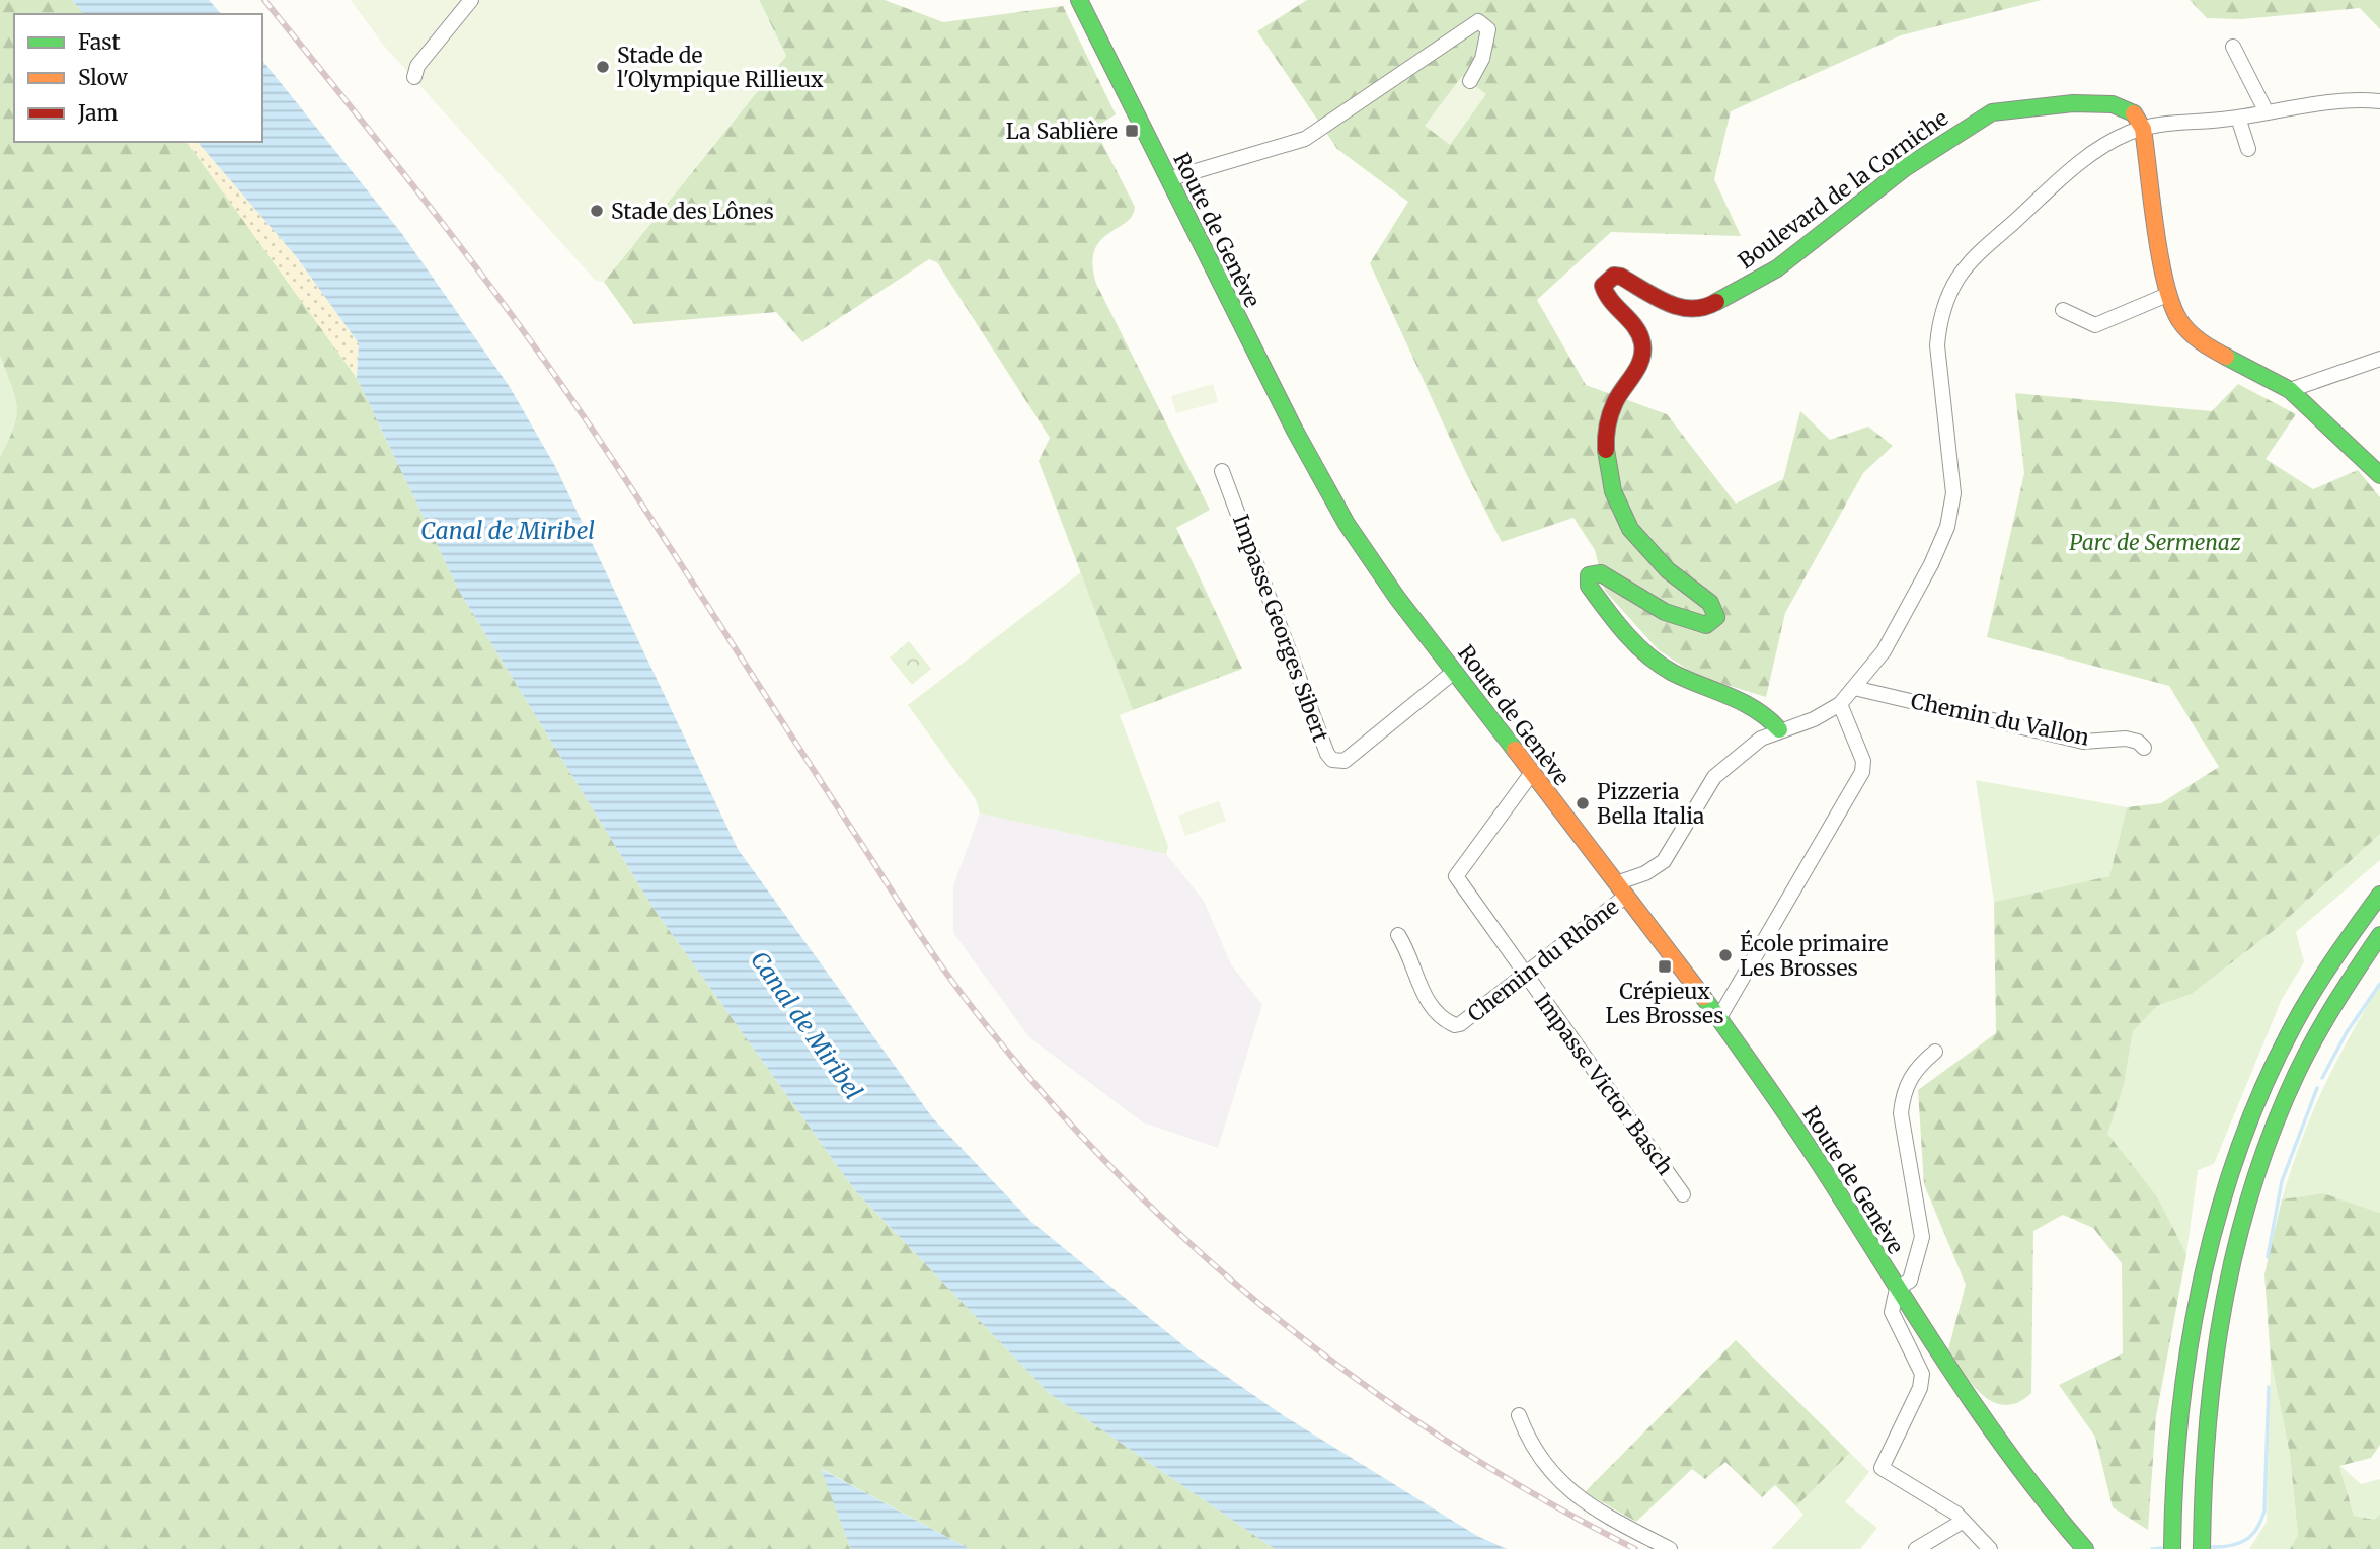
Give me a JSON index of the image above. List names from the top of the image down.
{
  "streets": {
    "main road": ["Boulevard de la Corniche", "Route de Genève"],
    "street": [
      "Impasse Georges Sibert",
      "Chemin du Vallon",
      "Chemin du Rhône",
      "Impasse Victor Basch"
    ]
  },
  "crossings": [
    ["Route de Genève", "Impasse Georges Sibert"],
    ["Route de Genève", "Chemin du Rhône"],
    ["Route de Genève", "Impasse Victor Basch"],
    ["Chemin du Rhône", "Impasse Victor Basch"]
  ],
  "water": ["Canal de Miribel"],
  "parks": ["Parc de Sermenaz"],
  "places": {
    "other": [
      "Stade de l'Olympique Rillieux",
      "Stade des Lônes",
      "Pizzeria Bella Italia",
      "École primaire Les Brosses"
    ],
    "transit": ["La Sablière", "Crépieux Les Brosses"]
  },
  "legend": ["Fast", "Slow", "Jam"]
}
